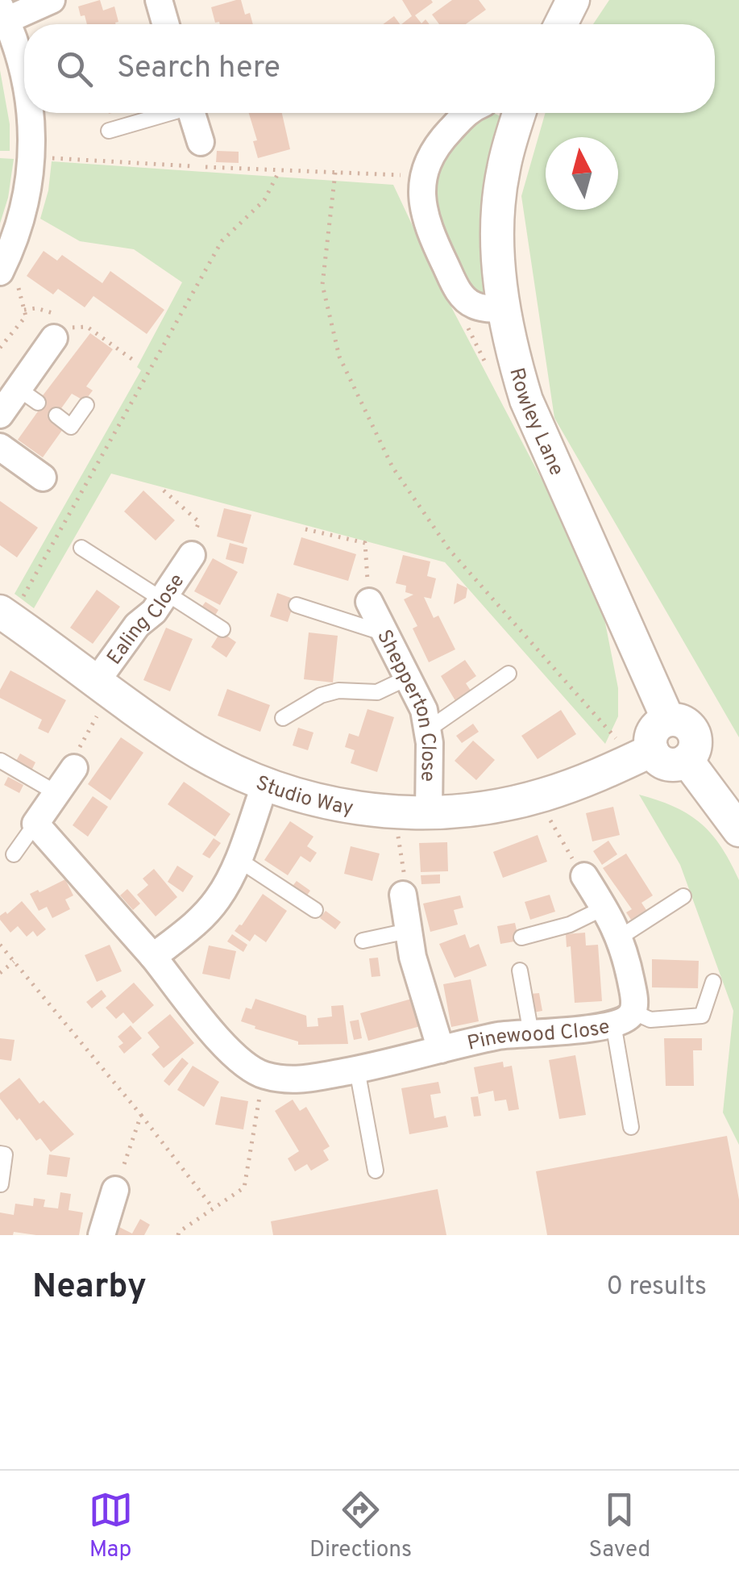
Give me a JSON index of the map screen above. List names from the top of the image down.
{
  "streets": {
    "street": [
      "Rowley Lane",
      "Ealing Close",
      "Shepperton Close",
      "Studio Way",
      "Pinewood Close"
    ]
  },
  "crossings": [
    ["Ealing Close", "Studio Way"],
    ["Shepperton Close", "Studio Way"]
  ],
  "north": "top",
  "page": {
    "search": "Search here",
    "heading": ["Nearby", "0 results"],
    "nav": ["Map", "Directions", "Saved"]
  }
}
